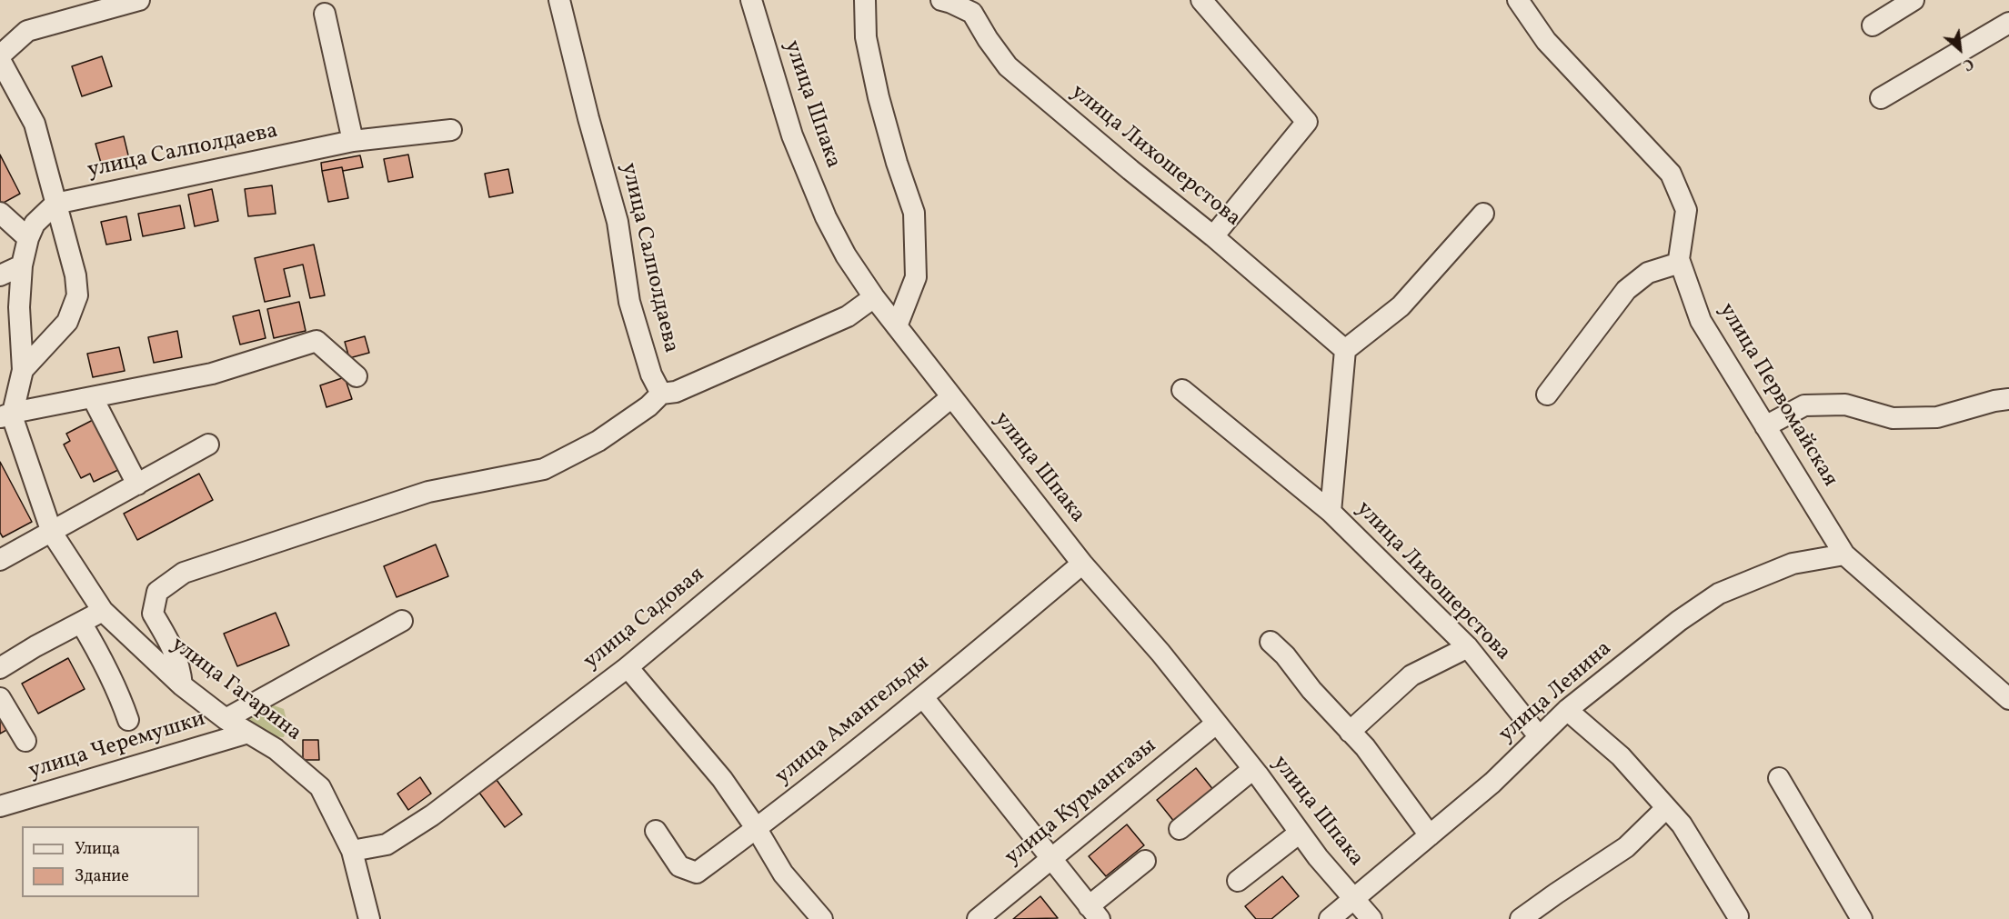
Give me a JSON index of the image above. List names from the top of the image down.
{
  "streets": {
    "street": [
      "улица Шпака",
      "улица Салполдаева",
      "улица Лихошерстова",
      "улица Первомайская",
      "улица Садовая",
      "улица Гагарина",
      "улица Ленина",
      "улица Амангельды",
      "улица Черемушки",
      "улица Курмангазы"
    ]
  },
  "crossings": [
    ["улица Шпака", "улица Садовая"],
    ["улица Шпака", "улица Ленина"],
    ["улица Шпака", "улица Амангельды"],
    ["улица Шпака", "улица Курмангазы"],
    ["улица Лихошерстова", "улица Ленина"],
    ["улица Первомайская", "улица Ленина"],
    ["улица Садовая", "улица Гагарина"],
    ["улица Гагарина", "улица Черемушки"]
  ],
  "legend": ["Улица", "Здание"],
  "north": "bottom right"
}
